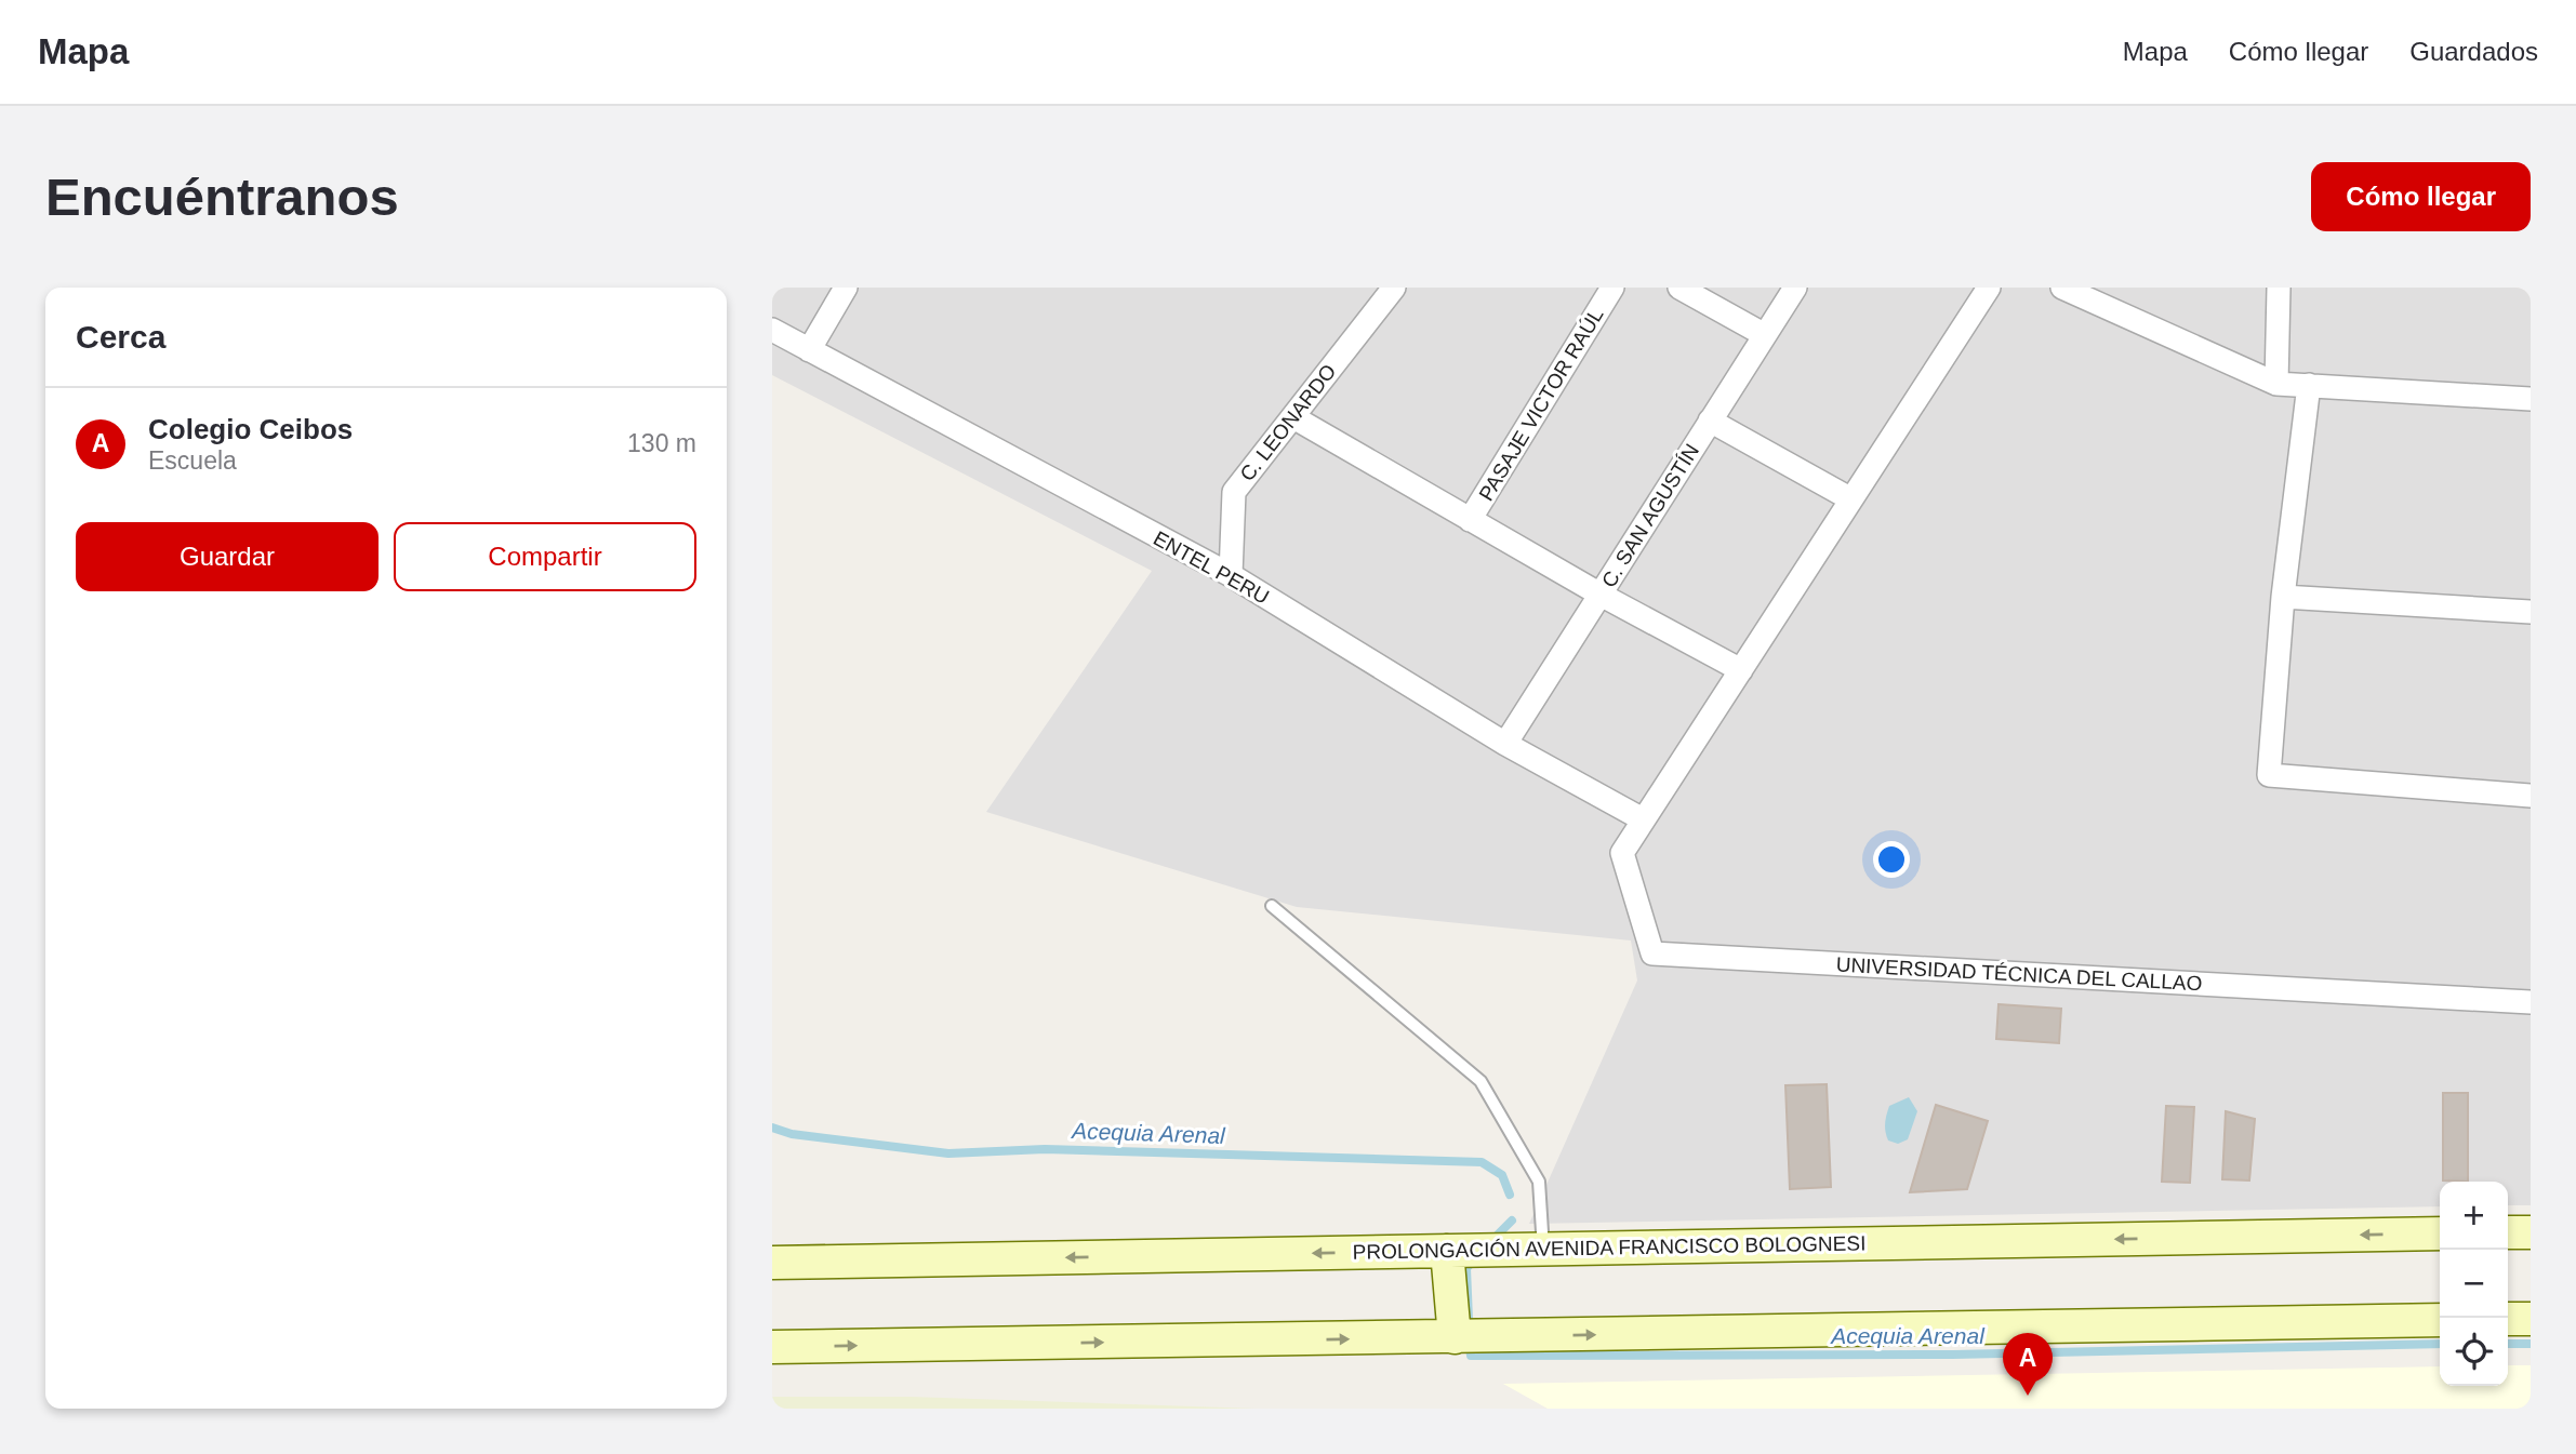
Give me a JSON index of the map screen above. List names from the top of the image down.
{
  "streets": {
    "main road": ["PROLONGACIÓN AVENIDA FRANCISCO BOLOGNESI"],
    "street": [
      "PASAJE VICTOR RAÚL",
      "C. LEONARDO",
      "C. SAN AGUSTÍN",
      "ENTEL PERU",
      "UNIVERSIDAD TÉCNICA DEL CALLAO"
    ]
  },
  "crossings": [
    ["C. LEONARDO", "ENTEL PERU"],
    ["C. SAN AGUSTÍN", "ENTEL PERU"],
    ["ENTEL PERU", "UNIVERSIDAD TÉCNICA DEL CALLAO"]
  ],
  "water": ["Acequia Arenal"],
  "page": {
    "header": "Mapa",
    "nav": ["Mapa", "Cómo llegar", "Guardados"],
    "buttons": [
      "Cómo llegar",
      ["Guardar", "Compartir"]
    ],
    "title": "Encuéntranos",
    "heading": "Cerca",
    "list": [
      {
        "mark": "A",
        "name": "Colegio Ceibos",
        "note": "Escuela",
        "value": "130 m"
      }
    ],
    "map_buttons": ["+", "−"],
    "pins": "A"
  }
}
